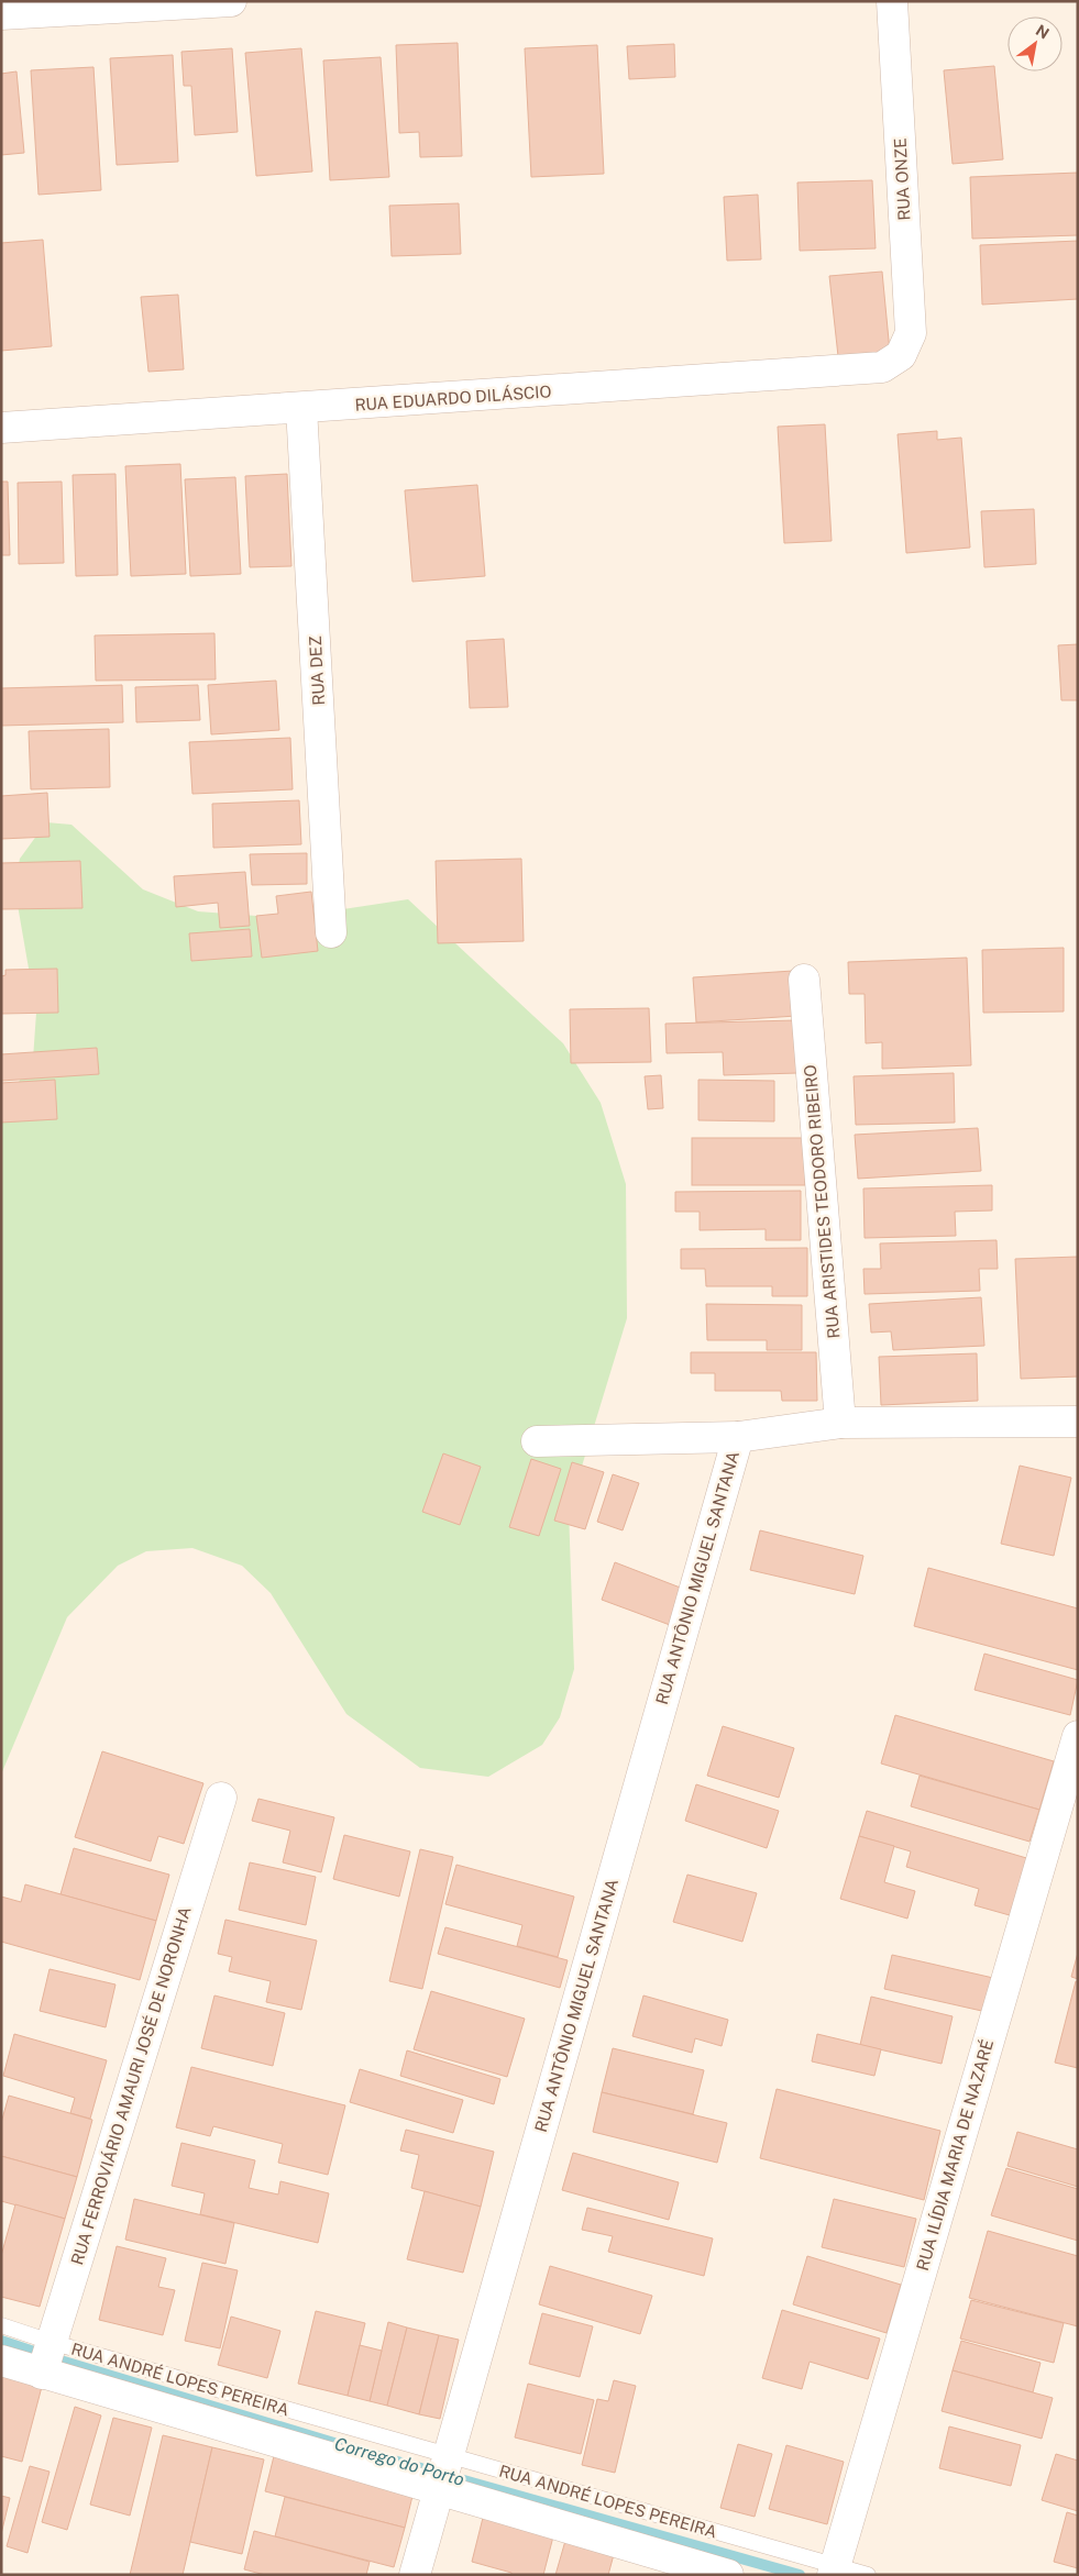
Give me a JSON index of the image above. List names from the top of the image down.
{
  "streets": {
    "street": [
      "RUA ONZE",
      "RUA EDUARDO DILÁSCIO",
      "RUA DEZ",
      "RUA ARISTIDES TEODORO RIBEIRO",
      "RUA ANTÔNIO MIGUEL SANTANA",
      "RUA FERROVIÁRIO AMAURI JOSÉ DE NORONHA",
      "RUA ILÍDIA MARIA DE NAZARÉ",
      "RUA ANDRÉ LOPES PEREIRA"
    ]
  },
  "crossings": [
    ["RUA ONZE", "RUA EDUARDO DILÁSCIO"],
    ["RUA EDUARDO DILÁSCIO", "RUA DEZ"],
    ["RUA ANTÔNIO MIGUEL SANTANA", "RUA ANDRÉ LOPES PEREIRA"],
    ["RUA FERROVIÁRIO AMAURI JOSÉ DE NORONHA", "RUA ANDRÉ LOPES PEREIRA"],
    ["RUA ILÍDIA MARIA DE NAZARÉ", "RUA ANDRÉ LOPES PEREIRA"]
  ],
  "water": ["Corrego do Porto"],
  "north": "top right"
}
